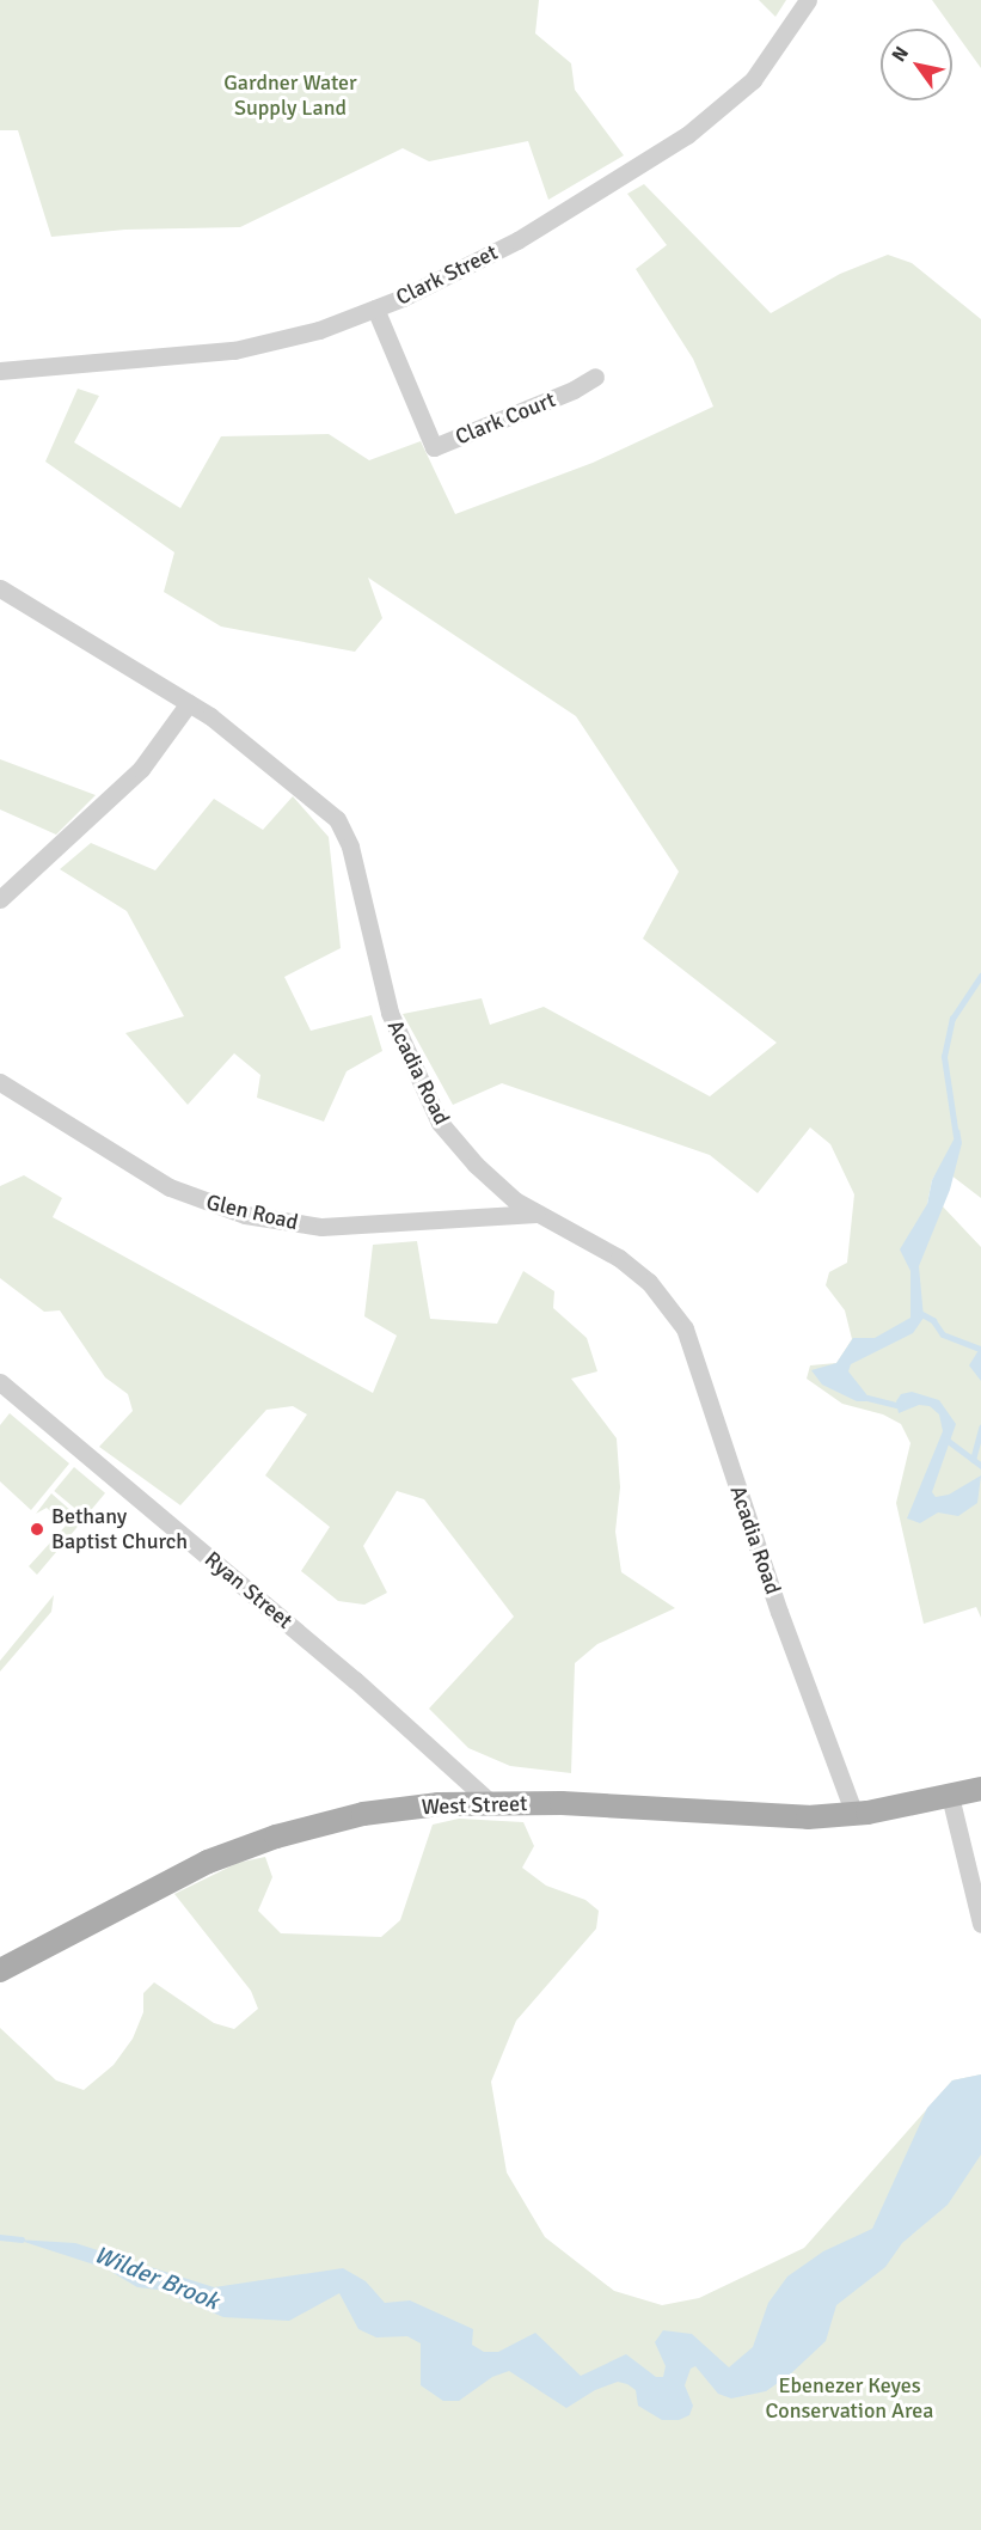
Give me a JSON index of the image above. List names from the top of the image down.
{
  "streets": {
    "main road": ["West Street"],
    "street": [
      "Clark Street",
      "Clark Court",
      "Acadia Road",
      "Glen Road",
      "Ryan Street"
    ]
  },
  "crossings": [
    ["Clark Street", "Clark Court"],
    ["Acadia Road", "Glen Road"],
    ["Acadia Road", "West Street"],
    ["Ryan Street", "West Street"]
  ],
  "water": ["Wilder Brook"],
  "parks": ["Gardner Water Supply Land", "Ebenezer Keyes Conservation Area"],
  "places": ["Bethany Baptist Church"],
  "north": "top left"
}
